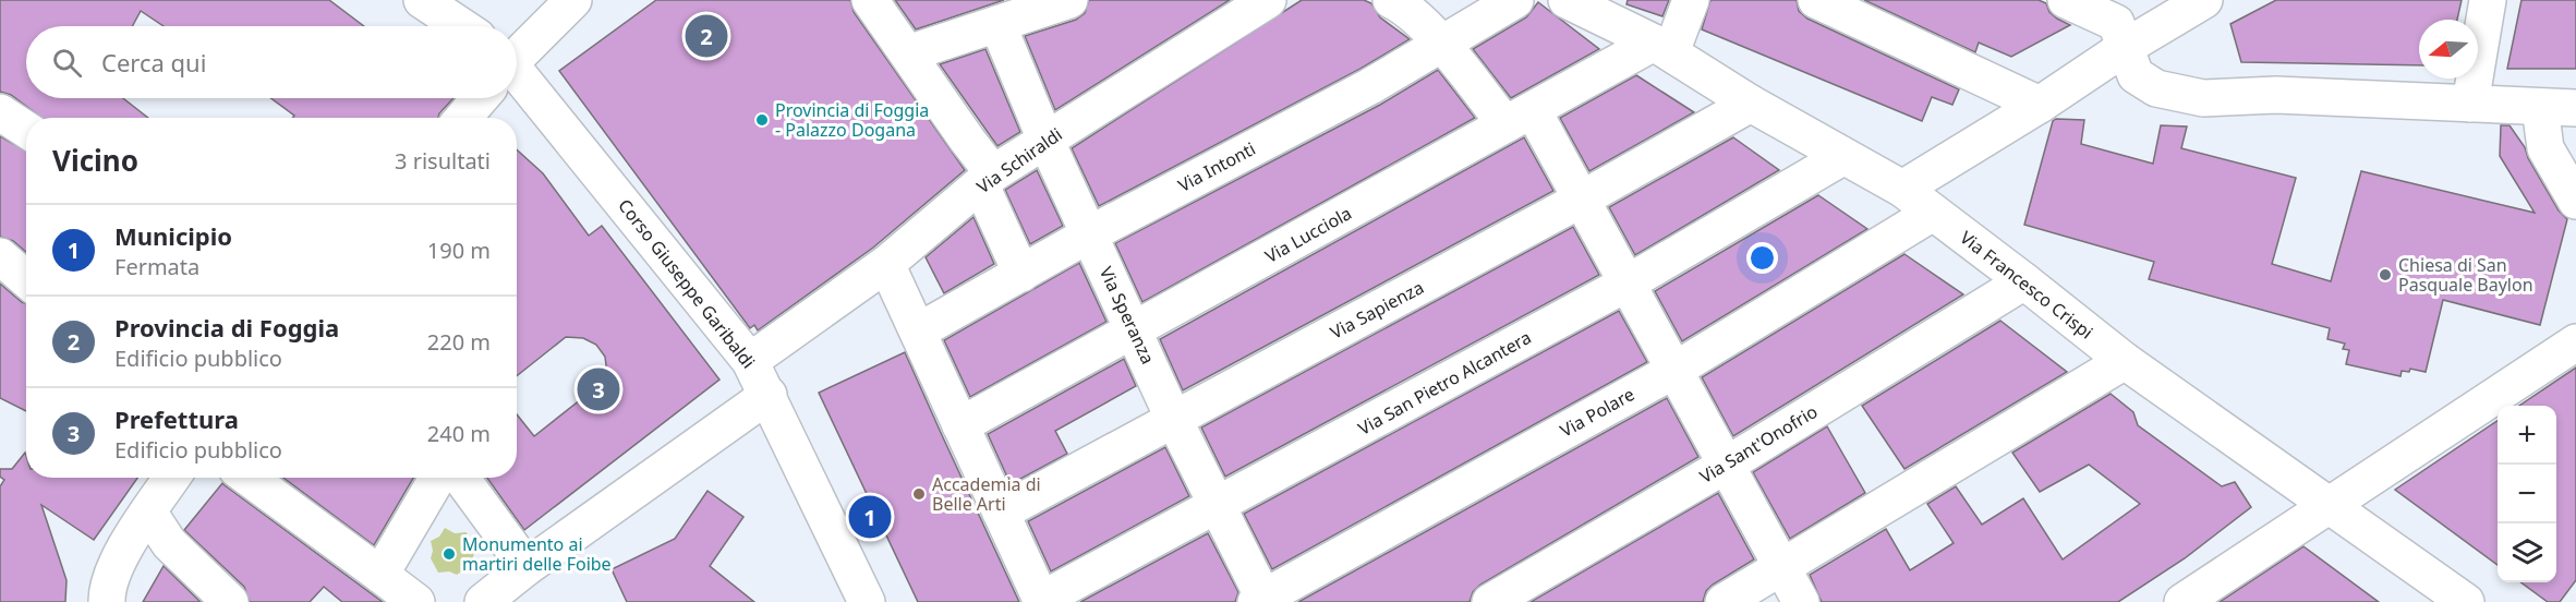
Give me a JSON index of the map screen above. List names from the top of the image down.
{
  "streets": {
    "street": [
      "Via Schiraldi",
      "Via Intonti",
      "Via Lucciola",
      "Corso Giuseppe Garibaldi",
      "Via Francesco Crispi",
      "Via Sapienza",
      "Via Speranza",
      "Via San Pietro Alcantera",
      "Via Polare",
      "Via Sant'Onofrio"
    ]
  },
  "crossings": [
    ["Via Schiraldi", "Corso Giuseppe Garibaldi"],
    ["Via Schiraldi", "Via Speranza"],
    ["Via Intonti", "Via Speranza"],
    ["Via Lucciola", "Via Francesco Crispi"],
    ["Via Lucciola", "Via Speranza"],
    ["Via Francesco Crispi", "Via Sapienza"],
    ["Via Francesco Crispi", "Via San Pietro Alcantera"],
    ["Via Francesco Crispi", "Via Polare"],
    ["Via Francesco Crispi", "Via Sant'Onofrio"],
    ["Via Sapienza", "Via Speranza"],
    ["Via Speranza", "Via San Pietro Alcantera"],
    ["Via Speranza", "Via Polare"]
  ],
  "places": [
    "Provincia di Foggia - Palazzo Dogana",
    "Chiesa di San Pasquale Baylon",
    "Accademia di Belle Arti",
    "Monumento ai martiri delle Foibe"
  ],
  "north": "left",
  "page": {
    "pins": ["2", "3", "1"],
    "search": "Cerca qui",
    "heading": ["Vicino", "3 risultati"],
    "list": [
      {
        "mark": "1",
        "name": "Municipio",
        "note": "Fermata",
        "value": "190 m"
      },
      {
        "mark": "2",
        "name": "Provincia di Foggia",
        "note": "Edificio pubblico",
        "value": "220 m"
      },
      {
        "mark": "3",
        "name": "Prefettura",
        "note": "Edificio pubblico",
        "value": "240 m"
      }
    ],
    "map_buttons": ["+", "−"]
  }
}
